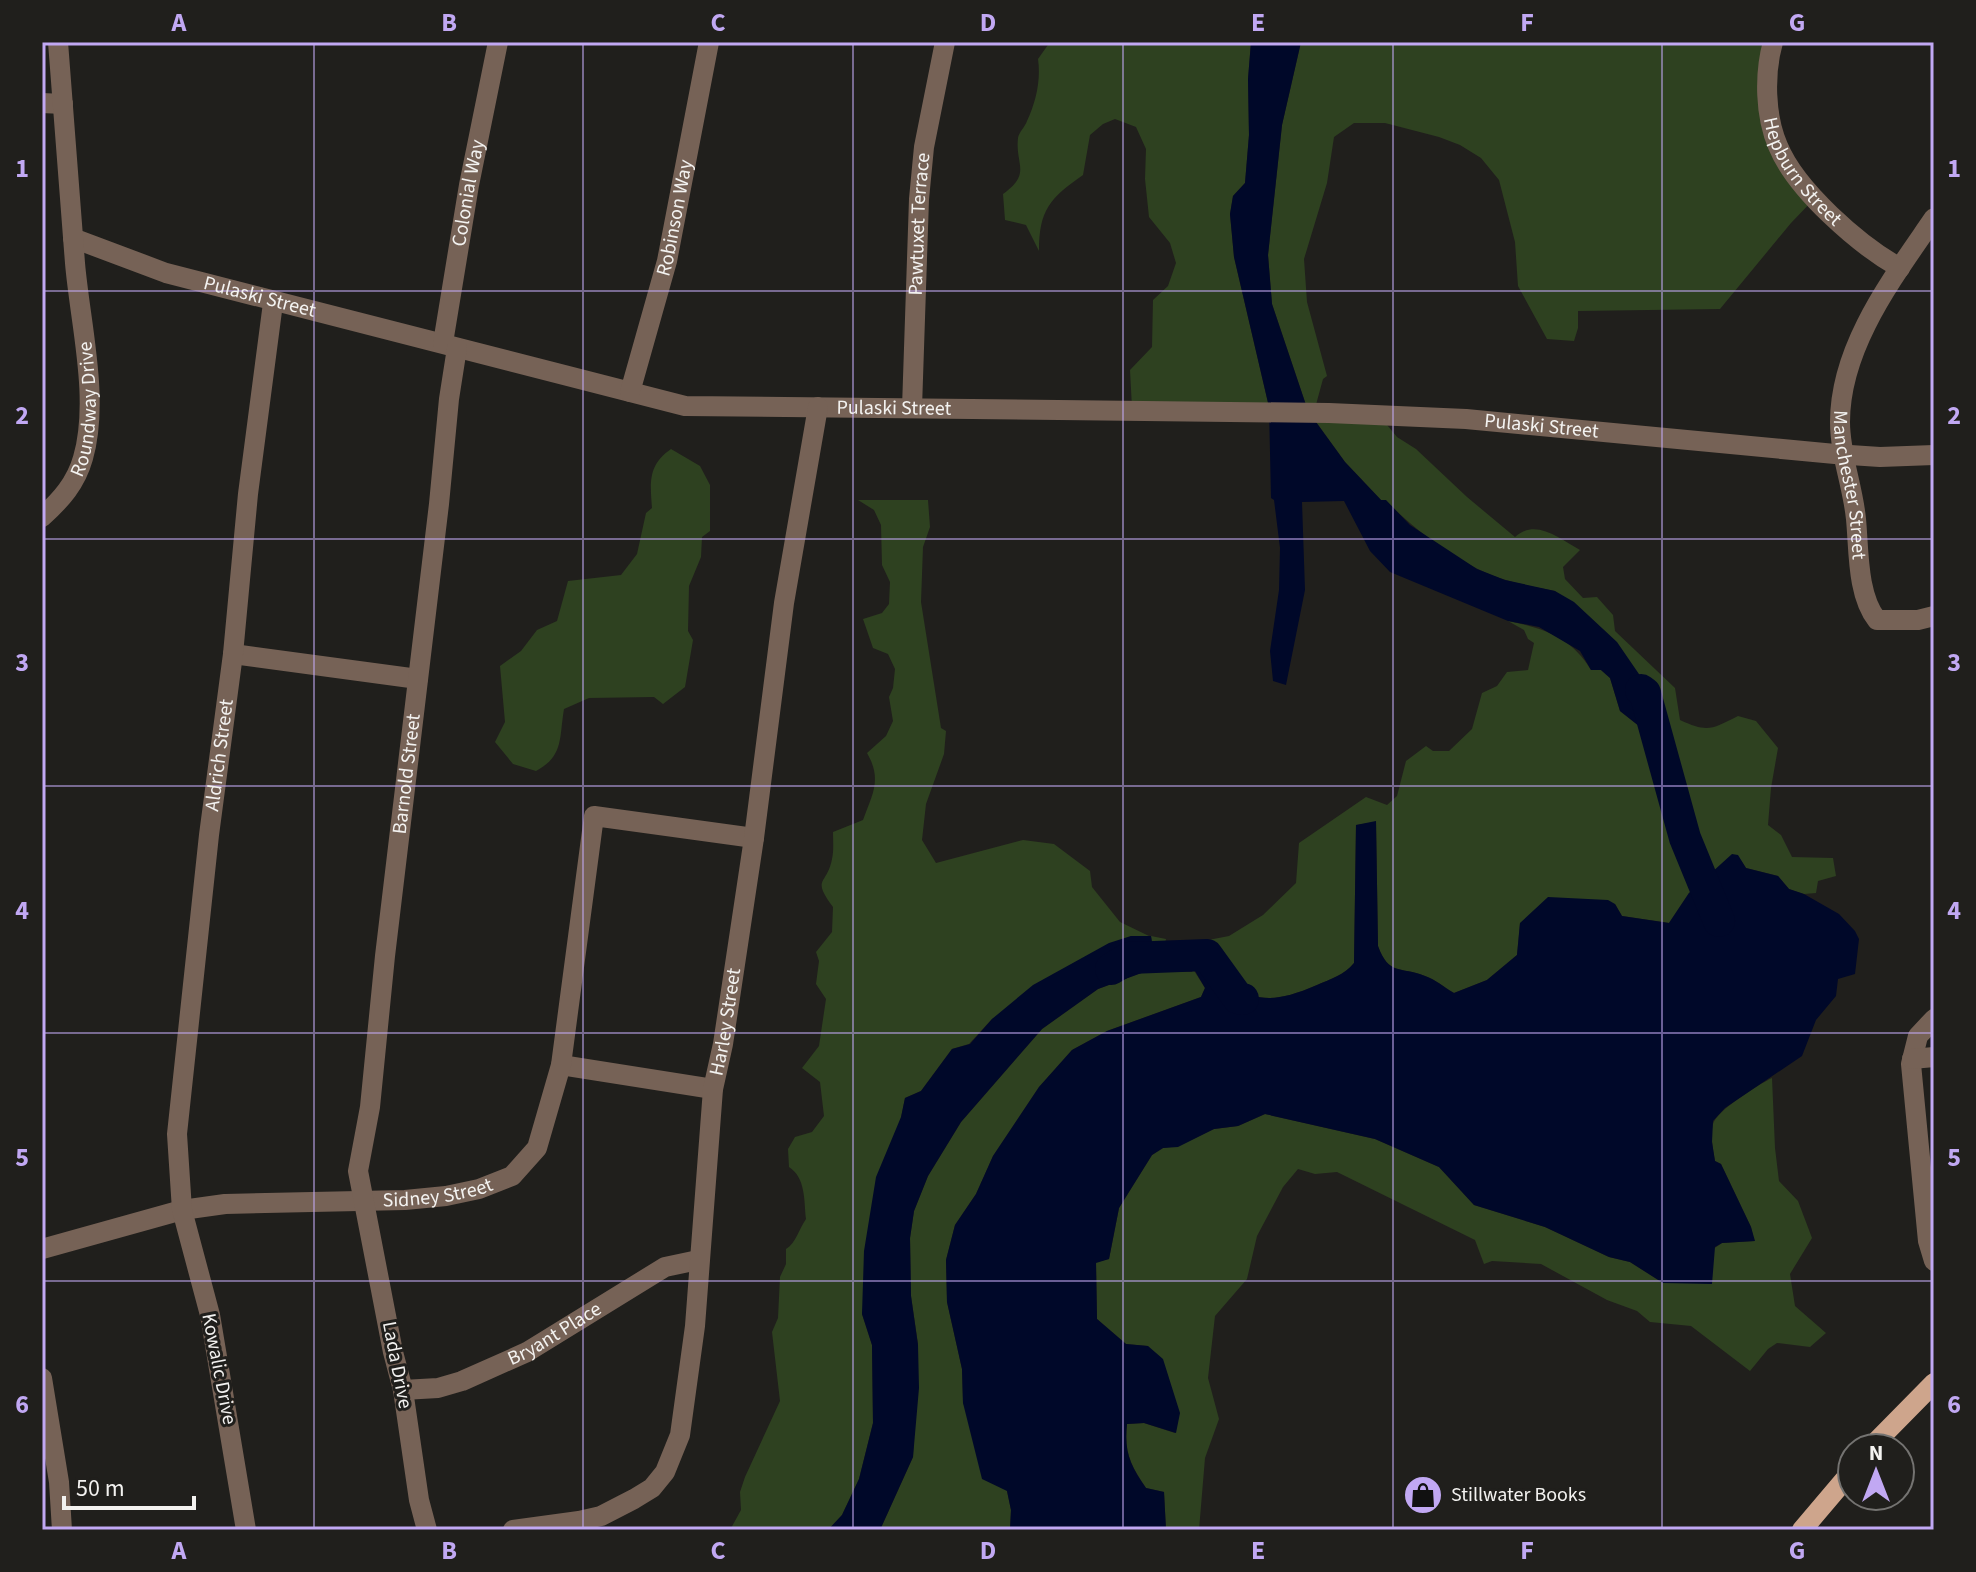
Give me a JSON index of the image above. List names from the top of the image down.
{
  "streets": {
    "street": [
      "Hepburn Street",
      "Colonial Way",
      "Robinson Way",
      "Pawtuxet Terrace",
      "Pulaski Street",
      "Roundway Drive",
      "Manchester Street",
      "Aldrich Street",
      "Barnold Street",
      "Harley Street",
      "Sidney Street",
      "Bryant Place",
      "Lada Drive",
      "Kowalic Drive"
    ]
  },
  "crossings": [
    ["Hepburn Street", "Manchester Street"],
    ["Colonial Way", "Pulaski Street"],
    ["Colonial Way", "Barnold Street"],
    ["Robinson Way", "Pulaski Street"],
    ["Pawtuxet Terrace", "Pulaski Street"],
    ["Pulaski Street", "Roundway Drive"],
    ["Pulaski Street", "Manchester Street"],
    ["Pulaski Street", "Aldrich Street"],
    ["Pulaski Street", "Barnold Street"],
    ["Pulaski Street", "Harley Street"],
    ["Aldrich Street", "Sidney Street"],
    ["Aldrich Street", "Kowalic Drive"],
    ["Barnold Street", "Sidney Street"],
    ["Barnold Street", "Lada Drive"],
    ["Harley Street", "Sidney Street"],
    ["Harley Street", "Bryant Place"],
    ["Sidney Street", "Lada Drive"],
    ["Sidney Street", "Kowalic Drive"],
    ["Bryant Place", "Lada Drive"]
  ],
  "places": {
    "shop": ["Stillwater Books"]
  },
  "scale_bar": "50 m",
  "north": "top",
  "grid": {
    "columns": [
      "A",
      "B",
      "C",
      "D",
      "E",
      "F",
      "G"
    ],
    "rows": [
      "1",
      "2",
      "3",
      "4",
      "5",
      "6"
    ]
  }
}
